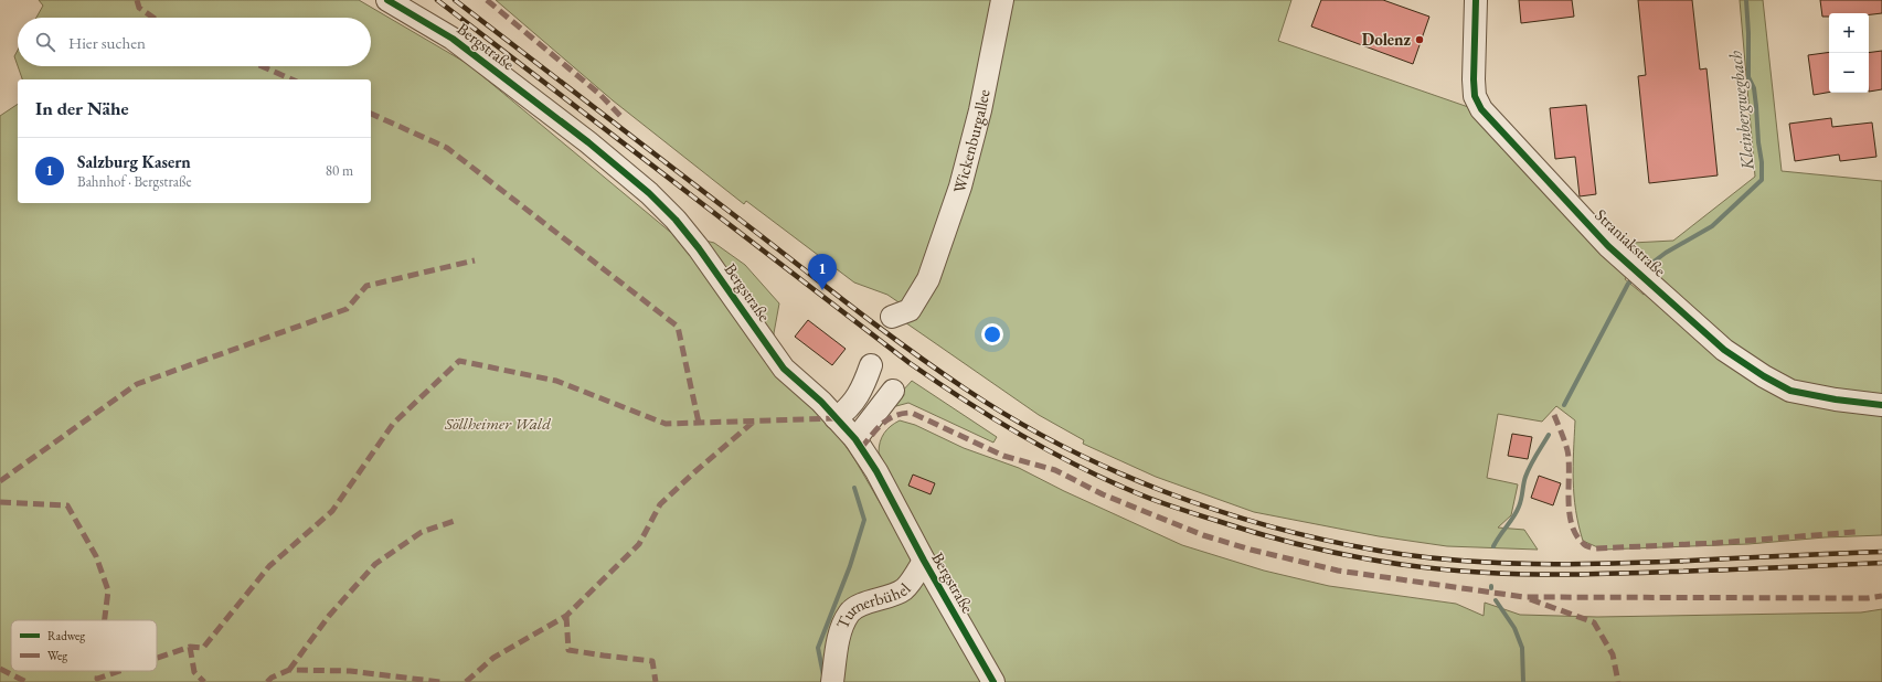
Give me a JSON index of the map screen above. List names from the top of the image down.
{
  "streets": {
    "street": [
      "Bergstraße",
      "Wickenburgallee",
      "Straniakstraße",
      "Turnerbühel"
    ]
  },
  "crossings": [
    ["Bergstraße", "Turnerbühel"]
  ],
  "water": ["Kleinbergwegbach"],
  "parks": ["Söllheimer Wald"],
  "places": ["Dolenz"],
  "legend": ["Radweg", "Weg"],
  "page": {
    "map_buttons": ["+", "−"],
    "search": "Hier suchen",
    "heading": "In der Nähe",
    "list": [
      {
        "mark": "1",
        "name": "Salzburg Kasern",
        "note": "Bahnhof · Bergstraße",
        "value": "80 m"
      }
    ],
    "pins": "1"
  }
}
